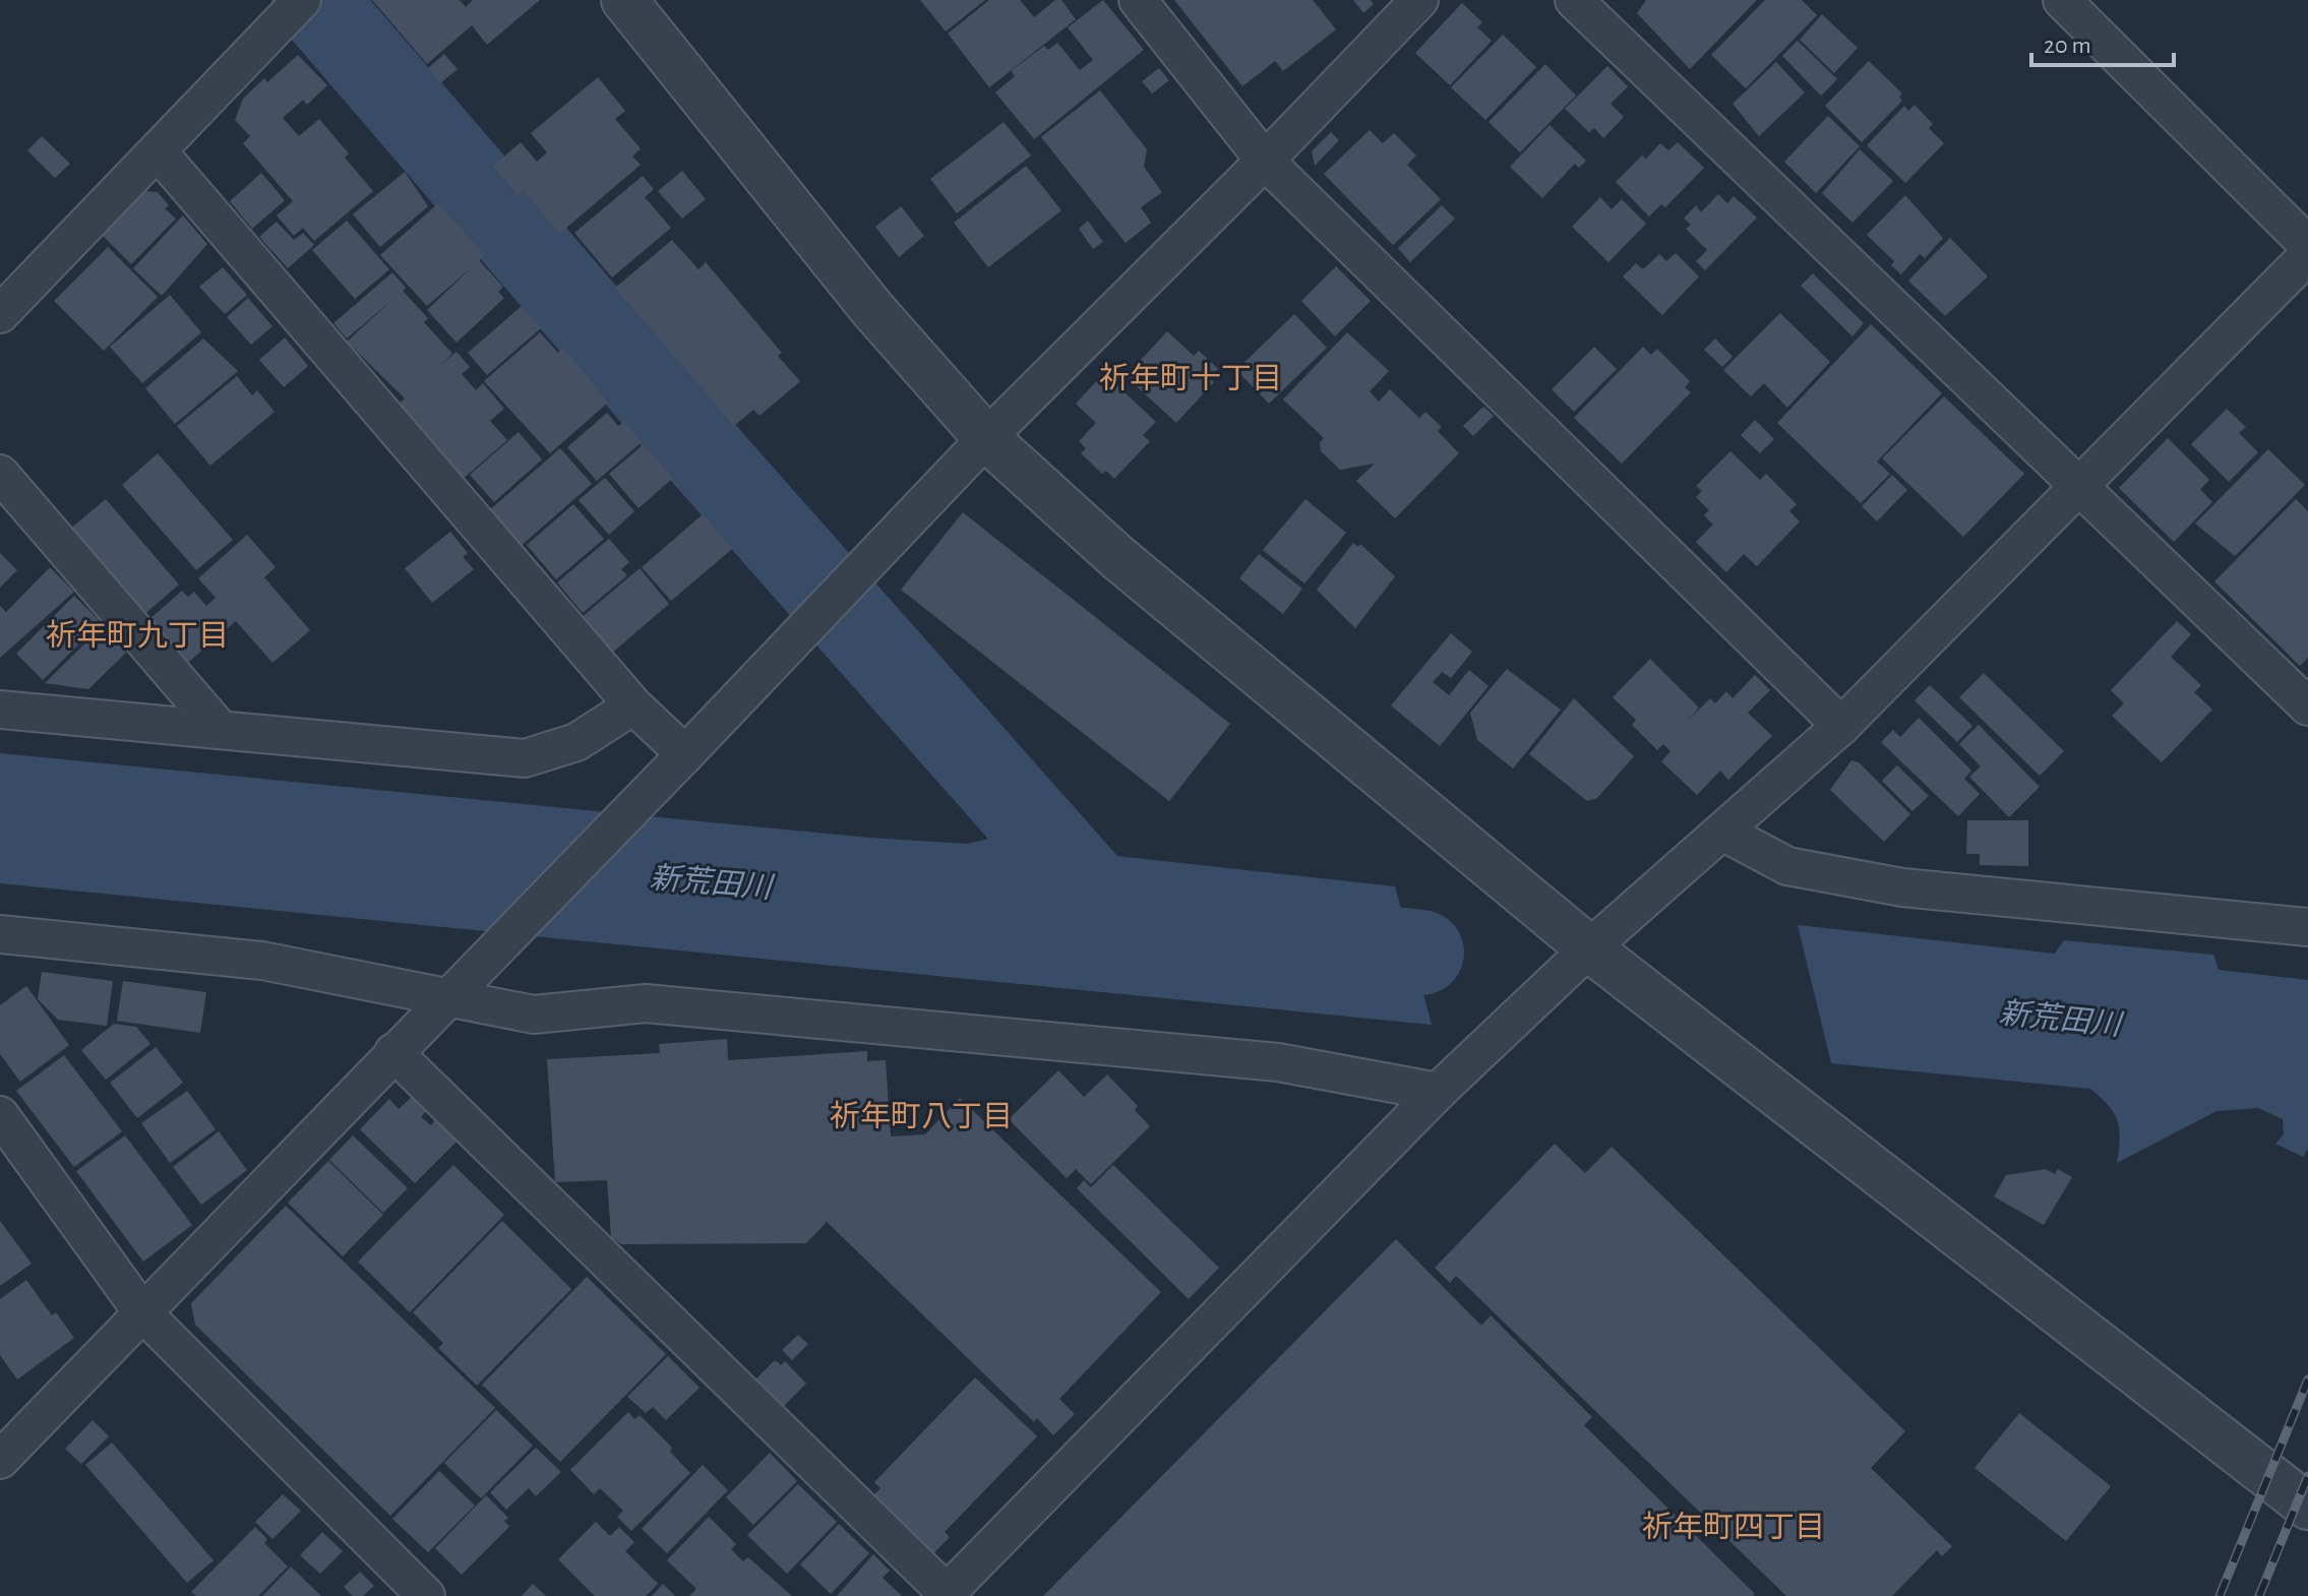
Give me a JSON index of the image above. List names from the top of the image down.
{
  "districts": [
    "祈年町十丁目",
    "祈年町九丁目",
    "祈年町八丁目",
    "祈年町四丁目"
  ],
  "water": ["新荒田川"],
  "scale_bar": "20 m"
}
